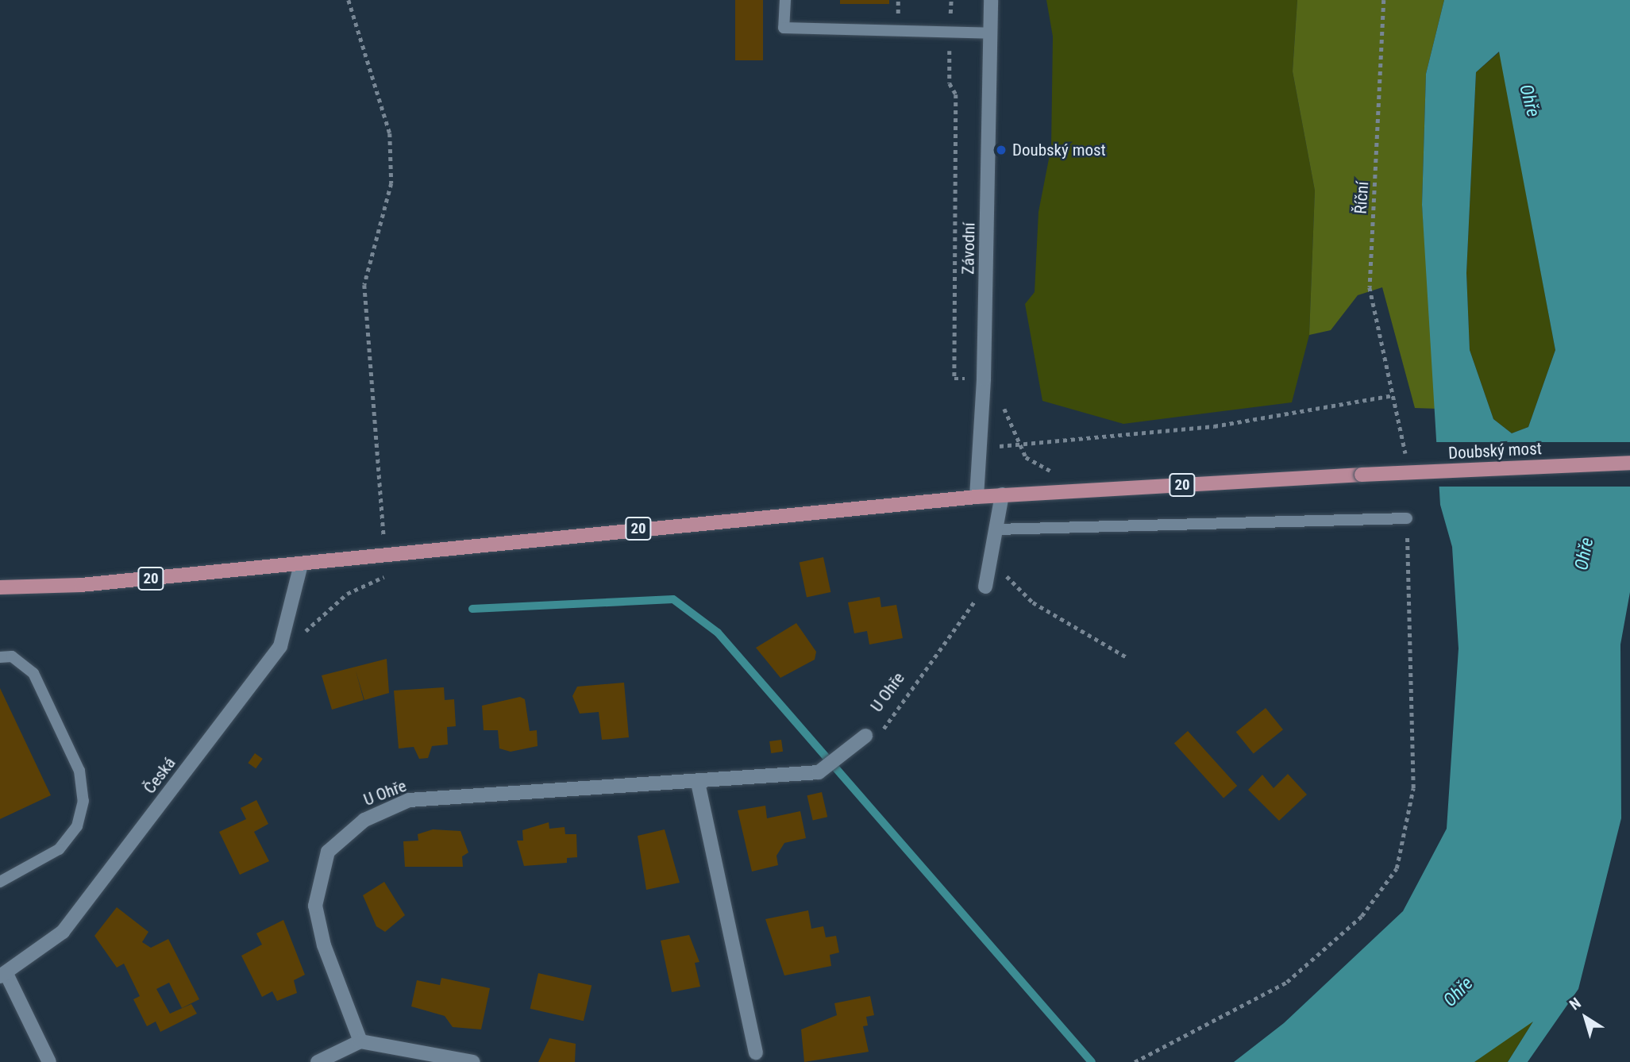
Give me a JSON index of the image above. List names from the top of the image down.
{
  "streets": {
    "main road": ["Doubský most", "20"],
    "street": ["Závodní", "U Ohře", "Česká"],
    "path": ["Říční"]
  },
  "crossings": [
    ["Závodní", "20"],
    ["Doubský most", "20"],
    ["20", "Česká"]
  ],
  "water": ["Ohře"],
  "places": ["Doubský most"],
  "north": "top left"
}
